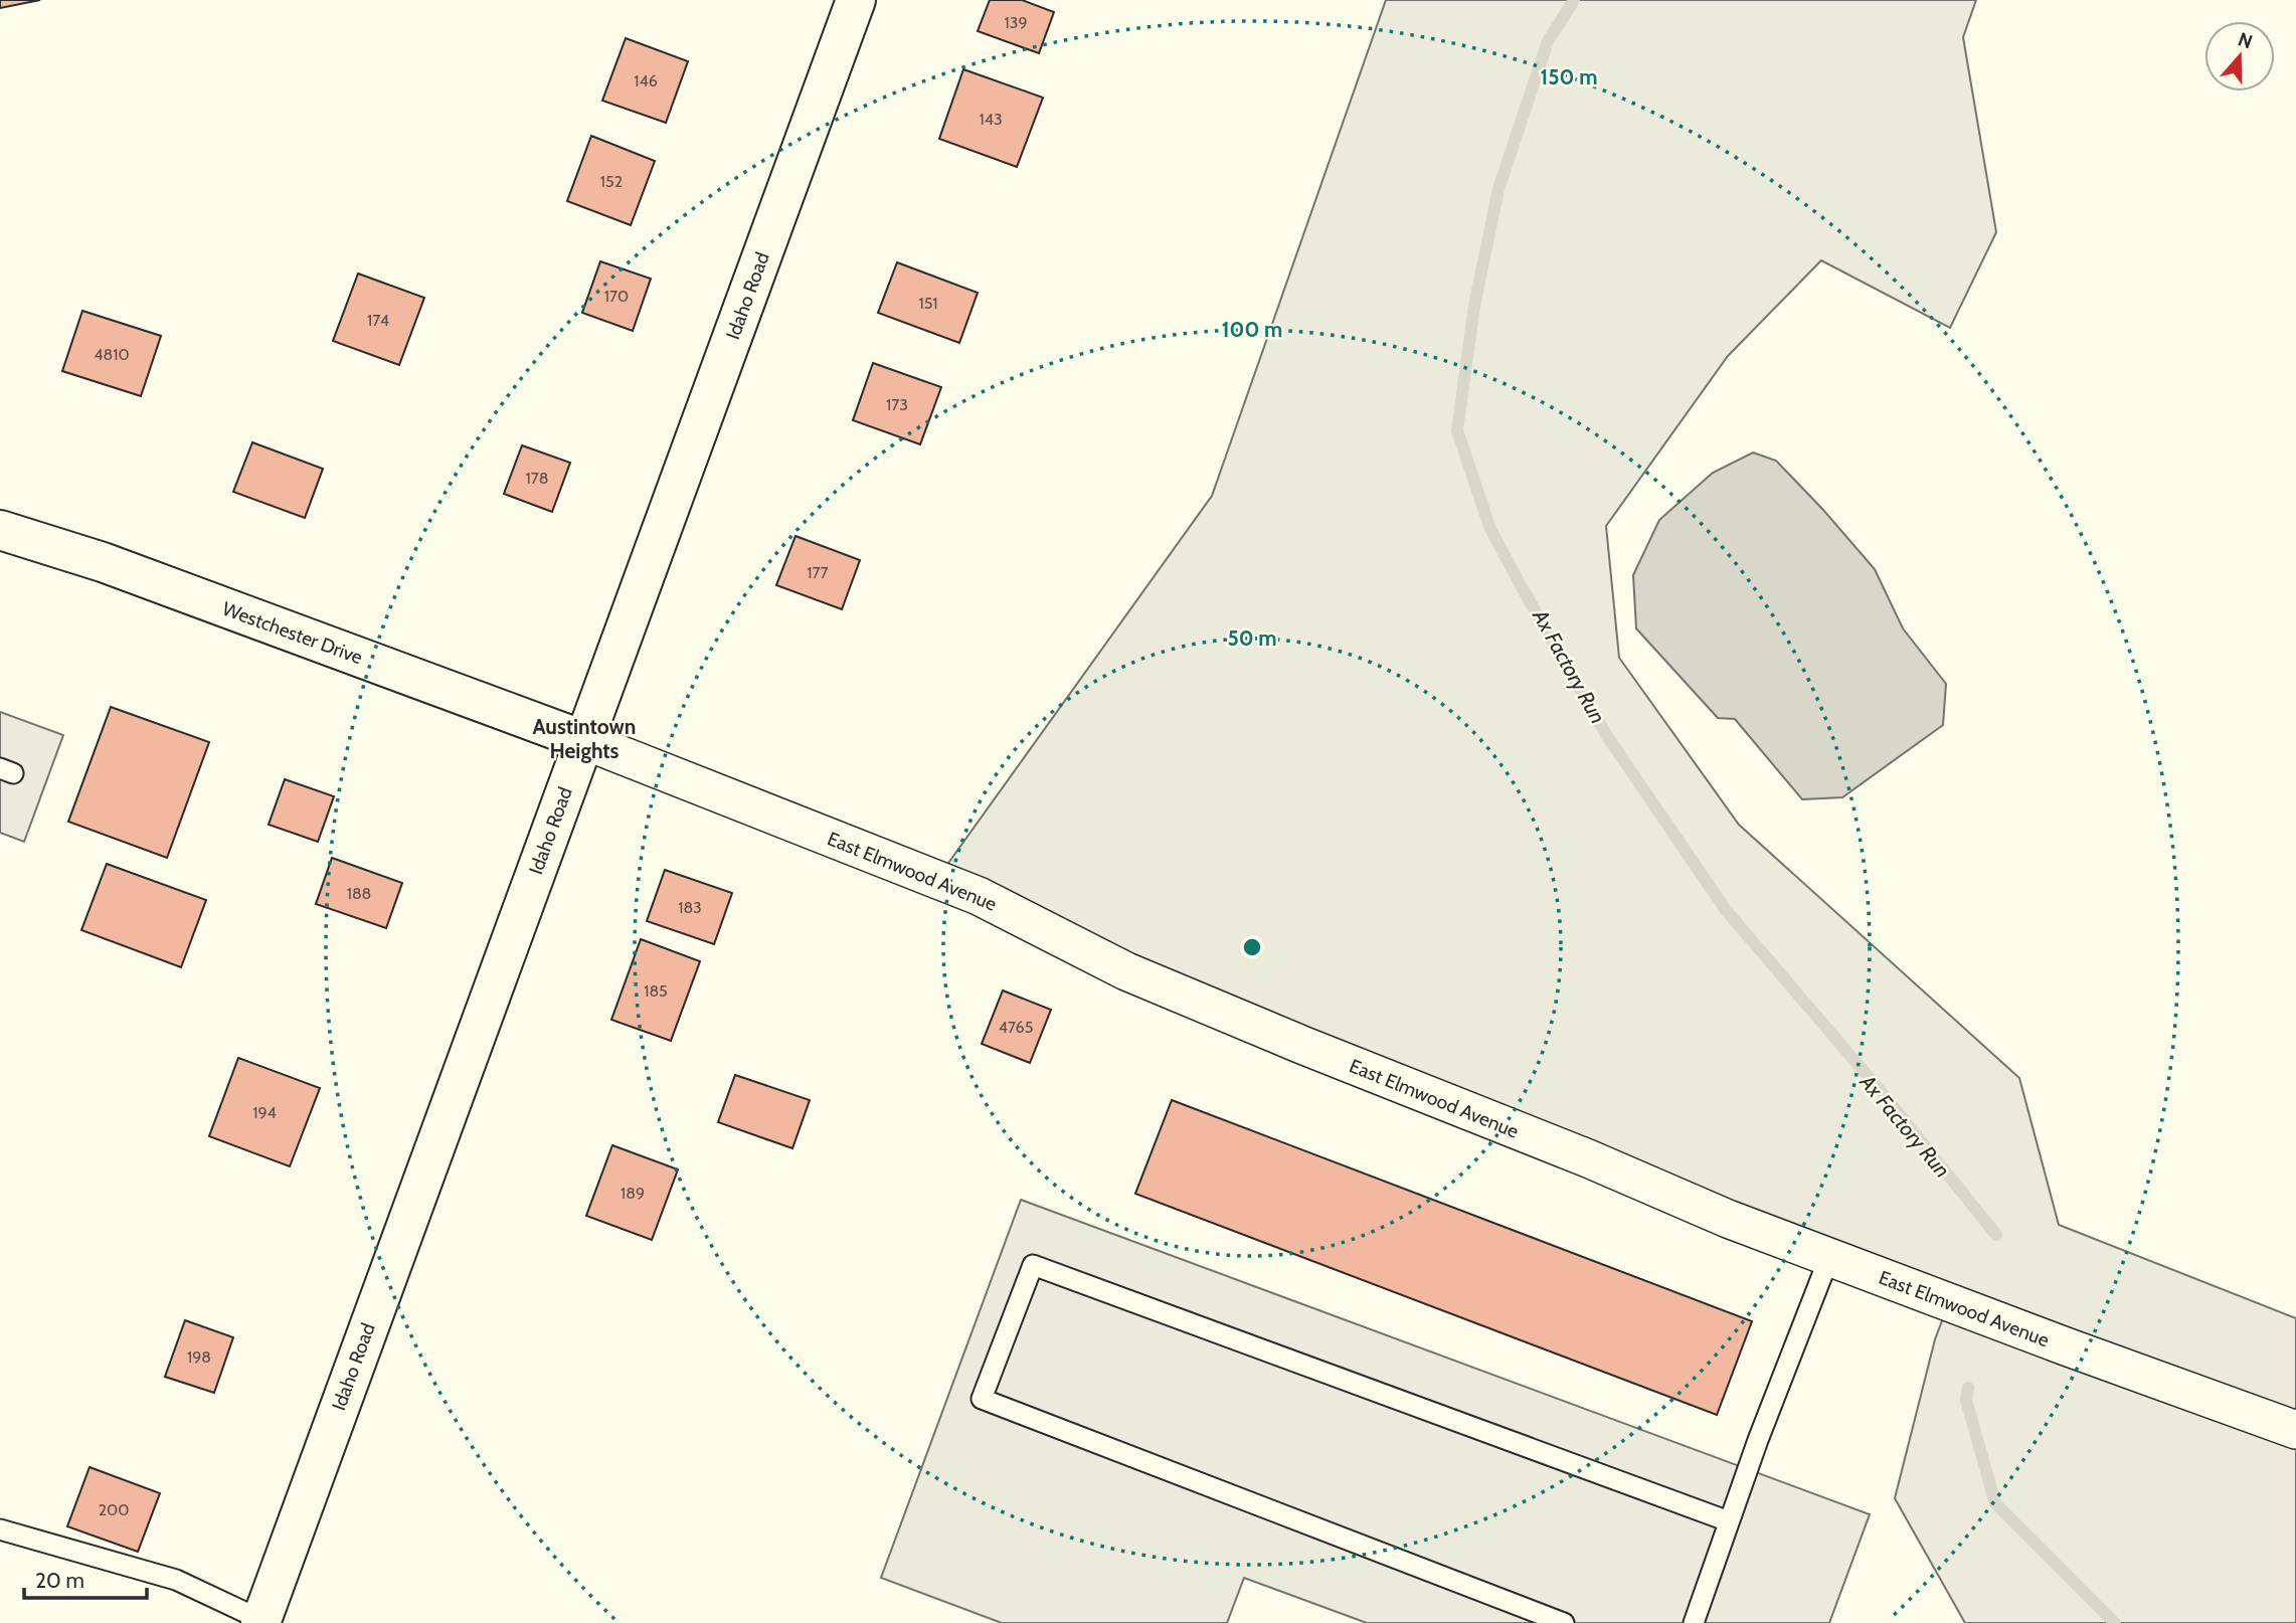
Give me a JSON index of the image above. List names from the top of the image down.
{
  "streets": {
    "street": ["Idaho Road", "Westchester Drive", "East Elmwood Avenue"]
  },
  "crossings": [
    ["Idaho Road", "Westchester Drive"],
    ["Idaho Road", "East Elmwood Avenue"],
    ["Westchester Drive", "East Elmwood Avenue"]
  ],
  "districts": ["Austintown Heights"],
  "water": ["Ax Factory Run"],
  "house_numbers": [
    "139",
    "146",
    "143",
    "152",
    "170",
    "151",
    "174",
    "4810",
    "173",
    "178",
    "177",
    "188",
    "183",
    "185",
    "4765",
    "194",
    "189",
    "198",
    "200"
  ],
  "scale_bar": "20 m",
  "north": "top",
  "rings": ["150 m", "100 m", "50 m"]
}
